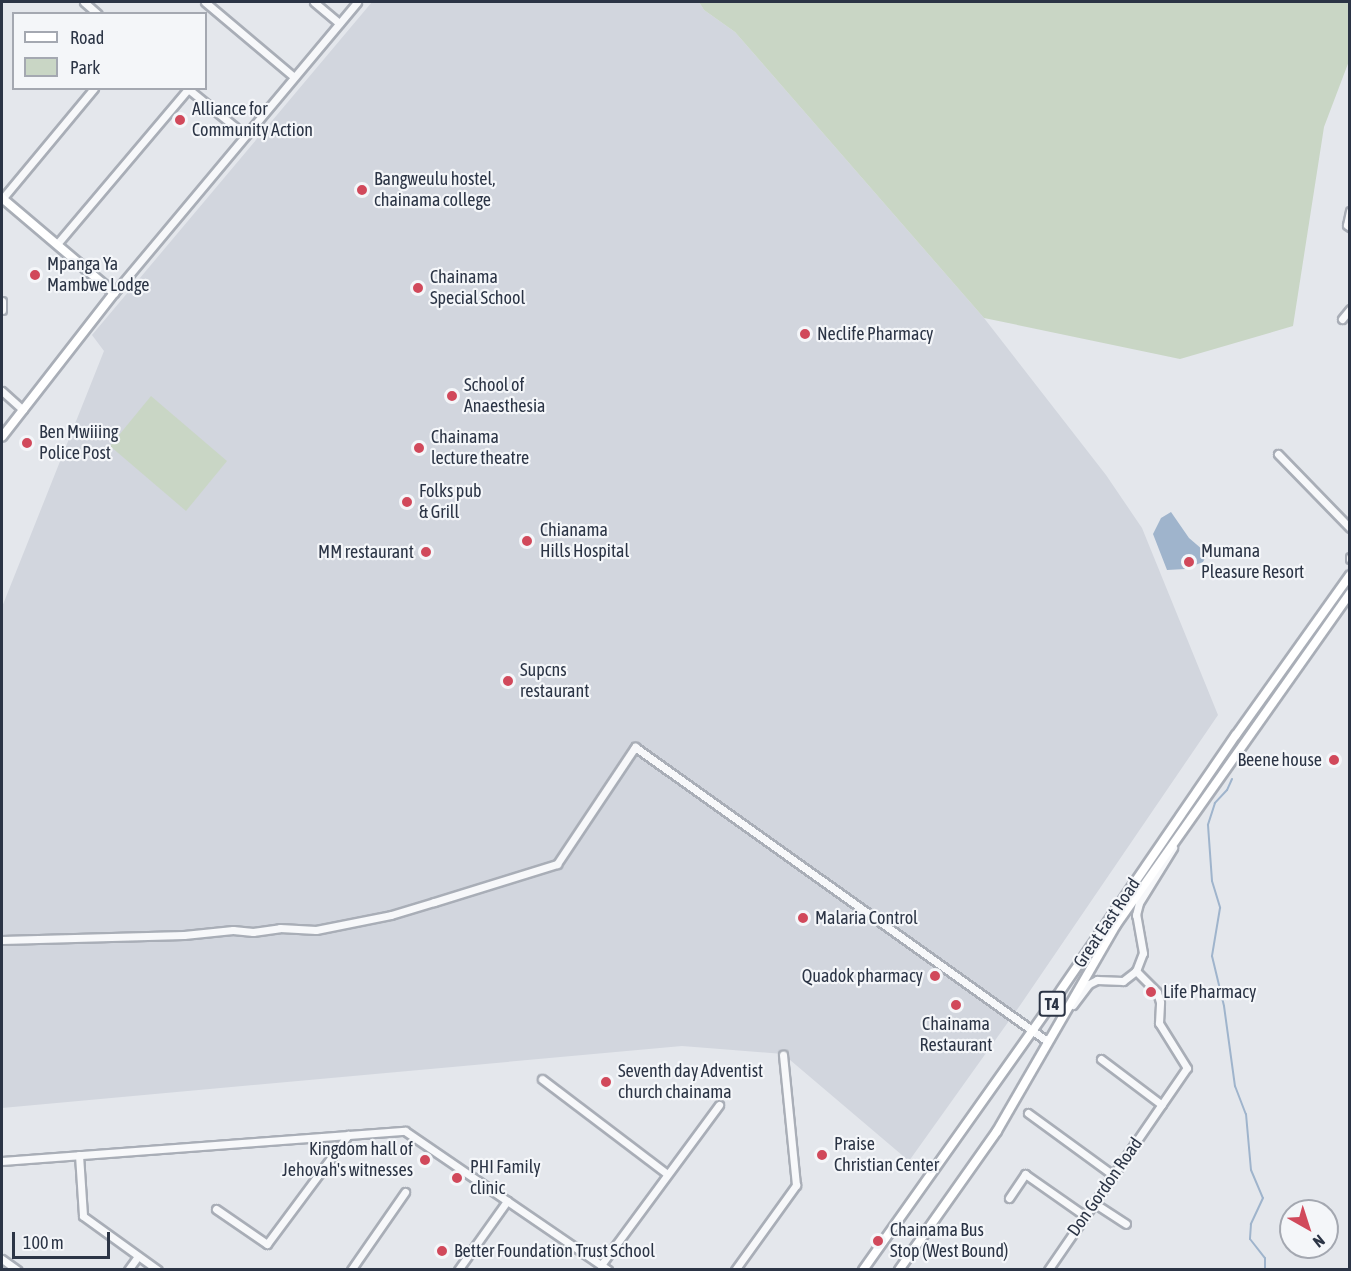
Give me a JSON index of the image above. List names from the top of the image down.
{
  "streets": {
    "main road": ["Great East Road", "T4"],
    "street": ["Don Gordon Road"]
  },
  "places": [
    "Alliance for Community Action",
    "Bangweulu hostel, chainama college",
    "Mpanga Ya Mambwe Lodge",
    "Chainama Special School",
    "Neclife Pharmacy",
    "School of Anaesthesia",
    "Ben Mwiiing Police Post",
    "Chainama lecture theatre",
    "Folks pub & Grill",
    "Chianama Hills Hospital",
    "MM restaurant",
    "Mumana Pleasure Resort",
    "Supcns restaurant",
    "Beene house",
    "Malaria Control",
    "Quadok pharmacy",
    "Life Pharmacy",
    "Chainama Restaurant",
    "Seventh day Adventist church chainama",
    "Praise Christian Center",
    "Kingdom hall of Jehovah's witnesses",
    "PHI Family clinic",
    "Chainama Bus Stop (West Bound)",
    "Better Foundation Trust School"
  ],
  "legend": ["Road", "Park"],
  "scale_bar": "100 m",
  "north": "bottom right"
}
